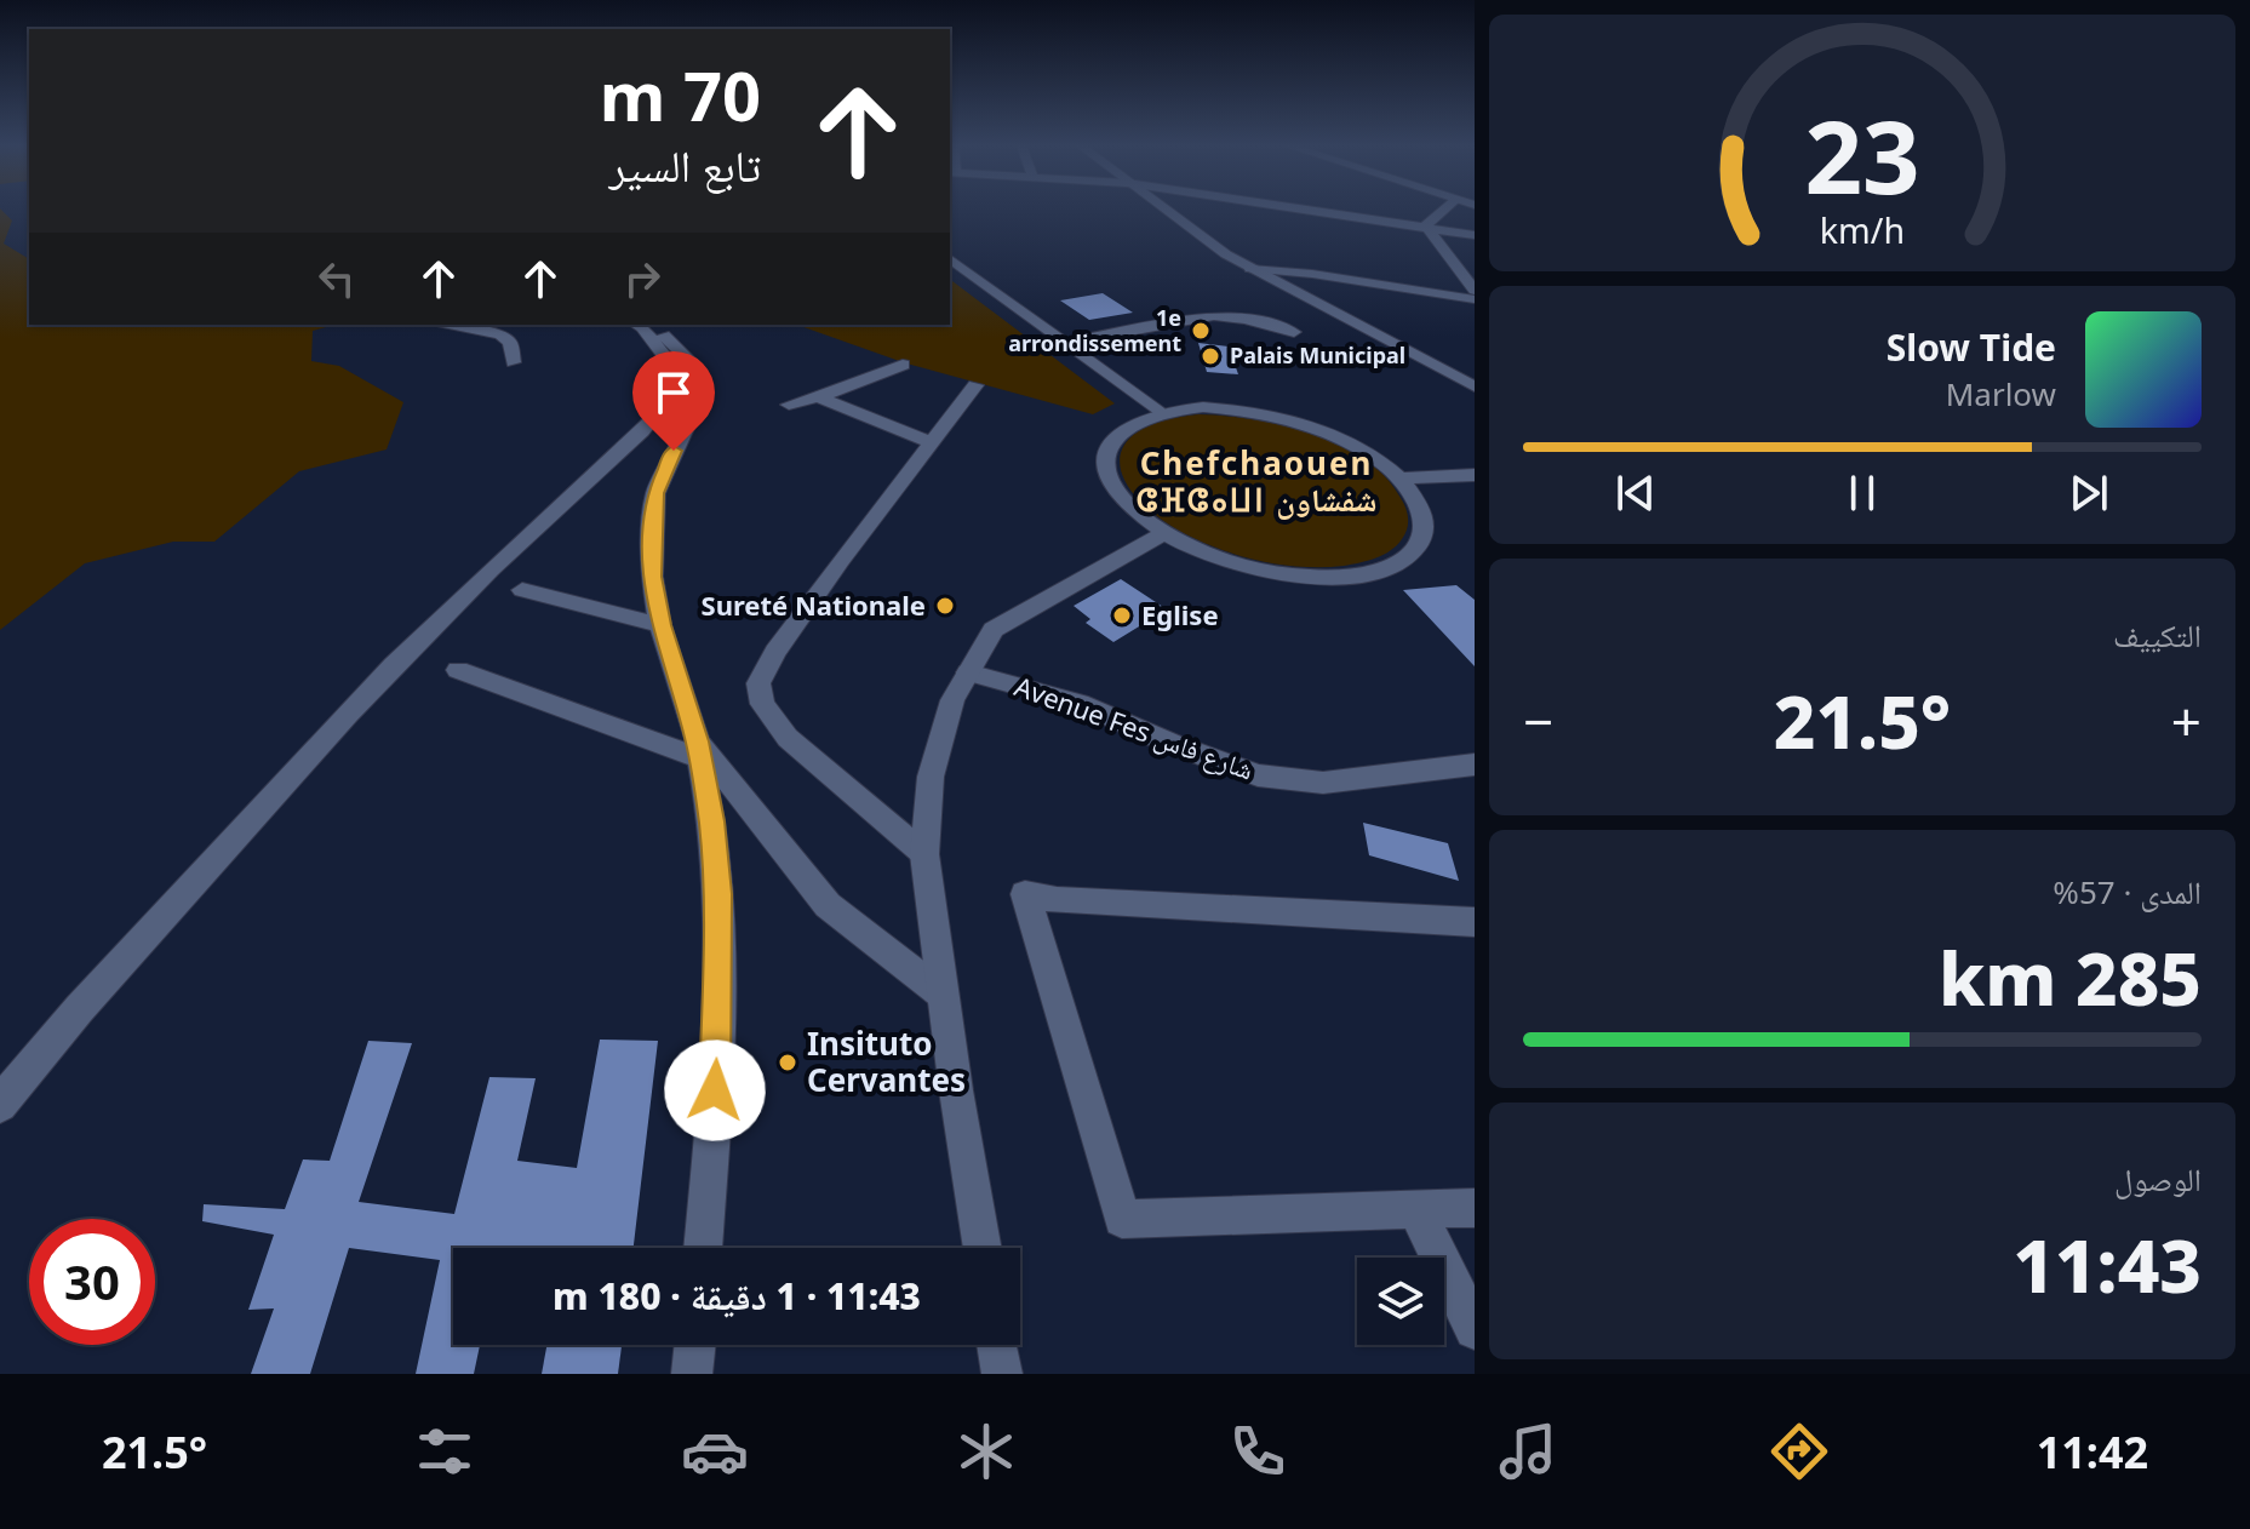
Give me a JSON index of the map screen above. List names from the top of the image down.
{
  "streets": {
    "street": ["Avenue Fes شارع فاس"]
  },
  "districts": ["Chefchaouen ⵛⴼⵛⴰⵡⵏ شفشاون"],
  "places": [
    "1e arrondissement",
    "Palais Municipal",
    "Sureté Nationale",
    "Eglise",
    "Insituto Cervantes"
  ],
  "page": {
    "turn": ["70 m", "تابع السير"],
    "song": ["Slow Tide", "Marlow"],
    "tile": [
      "التكييف",
      ["المدى · 57%", "285 km"],
      ["الوصول", "11:43"]
    ],
    "heat": ["−", "21.5°", "+"],
    "limit": "30",
    "trip": "11:43 · 1 دقيقة · 180 m",
    "tabs": ["11:42", "21.5°"],
    "gauge": ["23", "km/h"]
  }
}
